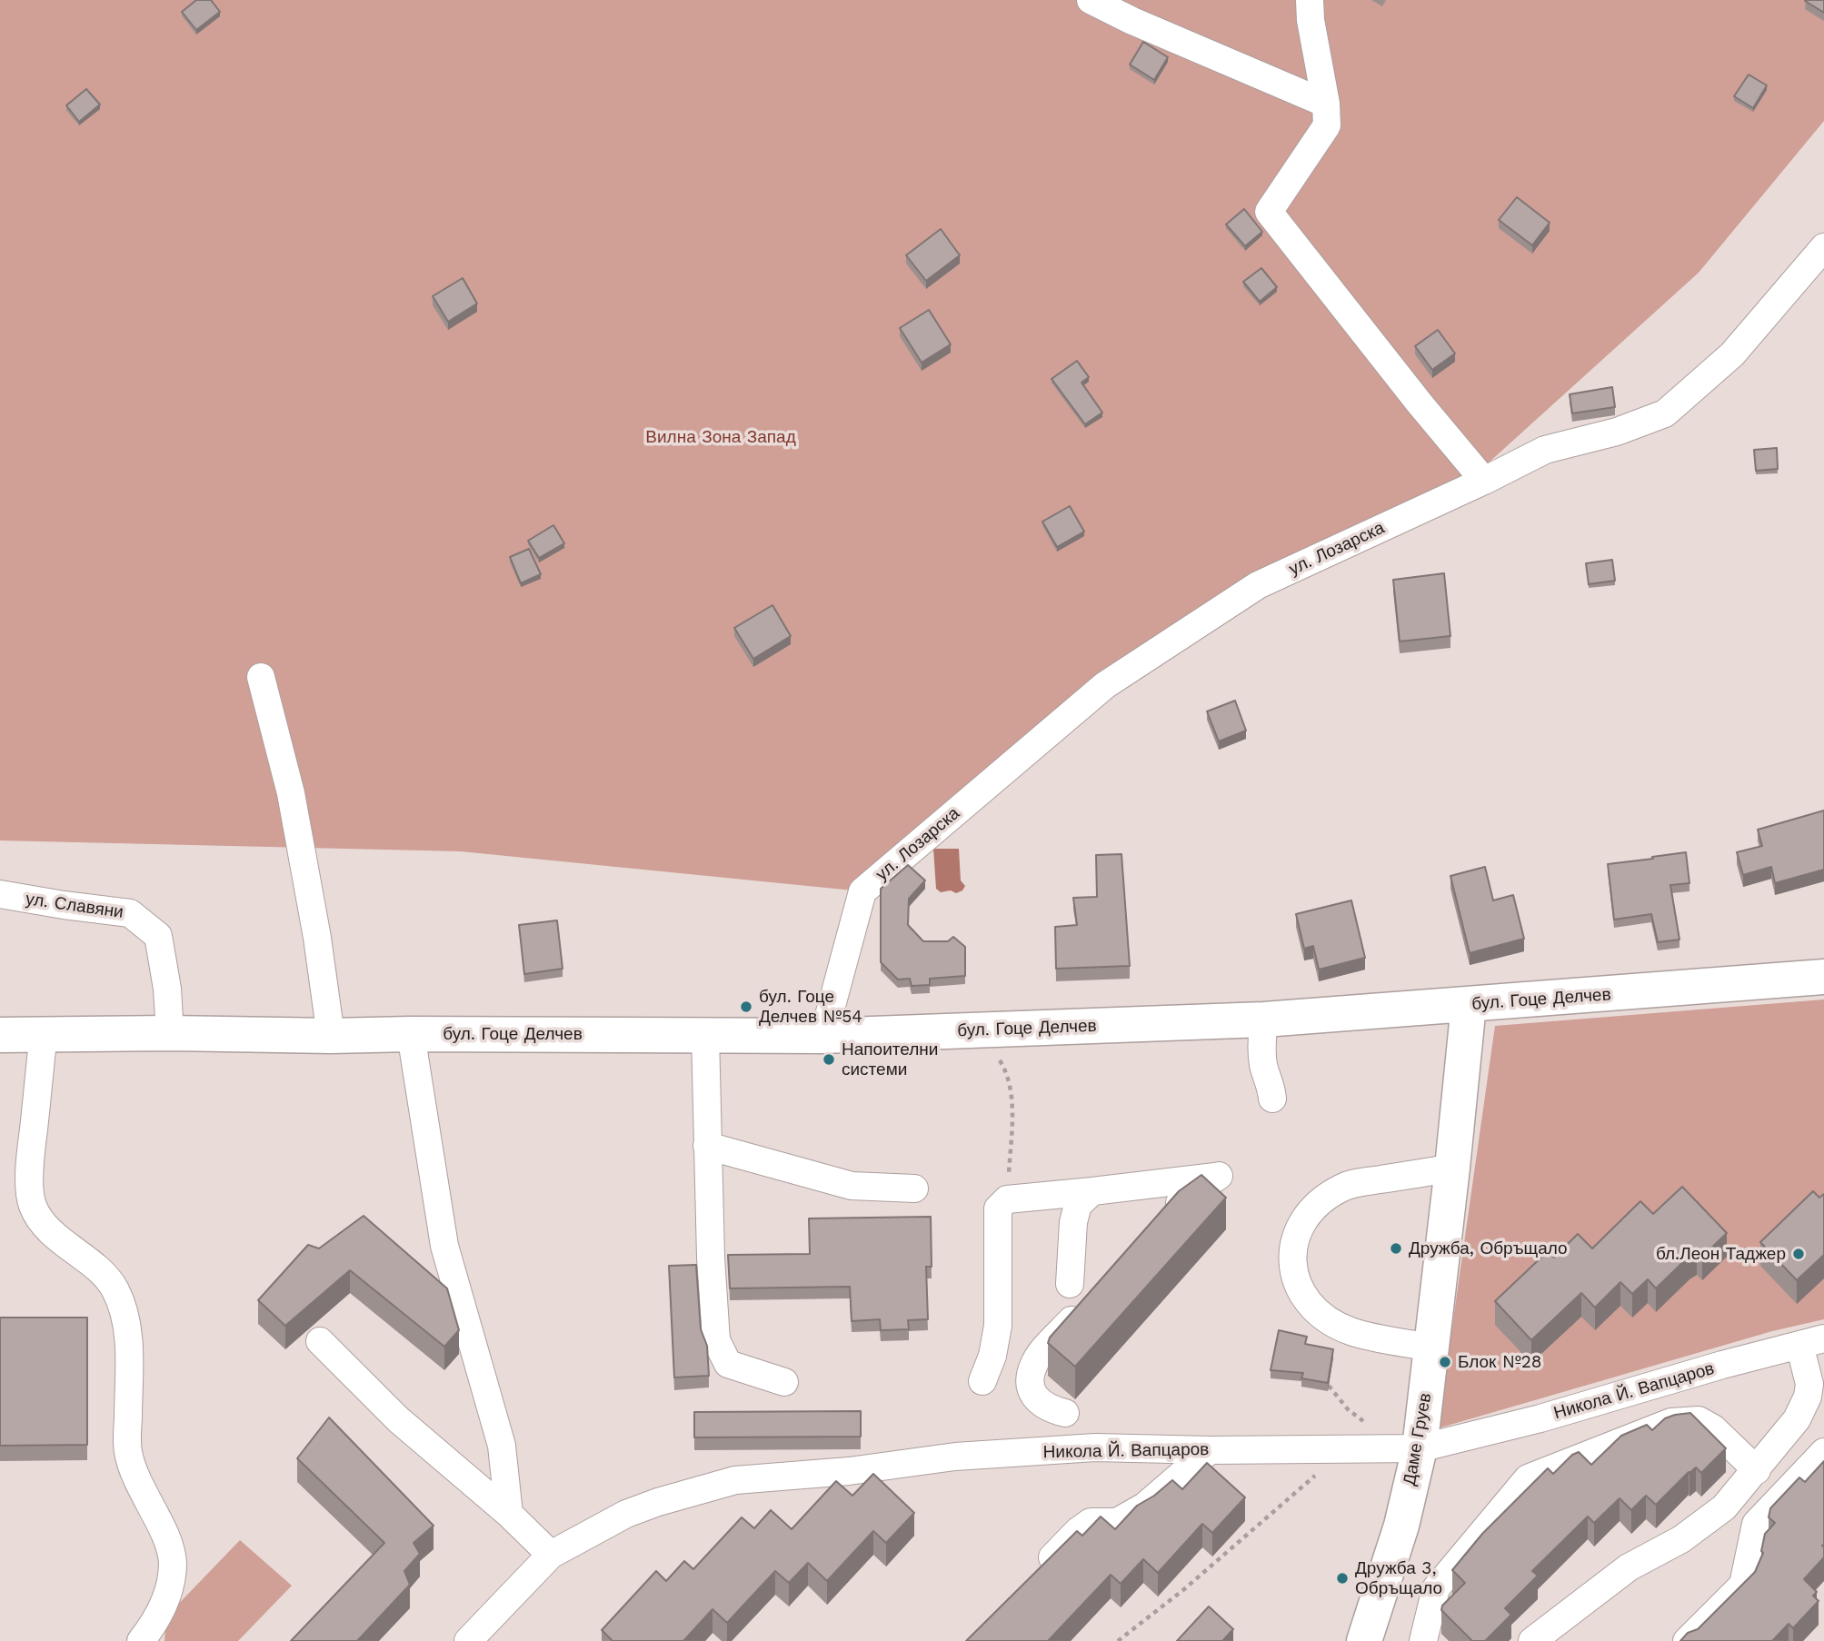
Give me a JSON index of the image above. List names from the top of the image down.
{
  "streets": {
    "main road": ["бул. Гоце Делчев", "Даме Груев"],
    "street": ["ул. Лозарска", "ул. Славяни", "Никола Й. Вапцаров"]
  },
  "crossings": [
    ["ул. Лозарска", "бул. Гоце Делчев"],
    ["ул. Славяни", "бул. Гоце Делчев"],
    ["бул. Гоце Делчев", "Даме Груев"],
    ["Никола Й. Вапцаров", "Даме Груев"]
  ],
  "parks": ["Вилна Зона Запад"],
  "places": [
    "бул. Гоце Делчев №54",
    "Напоителни системи",
    "Дружба, Обръщало",
    "бл.Леон Таджер",
    "Блок №28",
    "Дружба 3, Обръщало"
  ]
}
